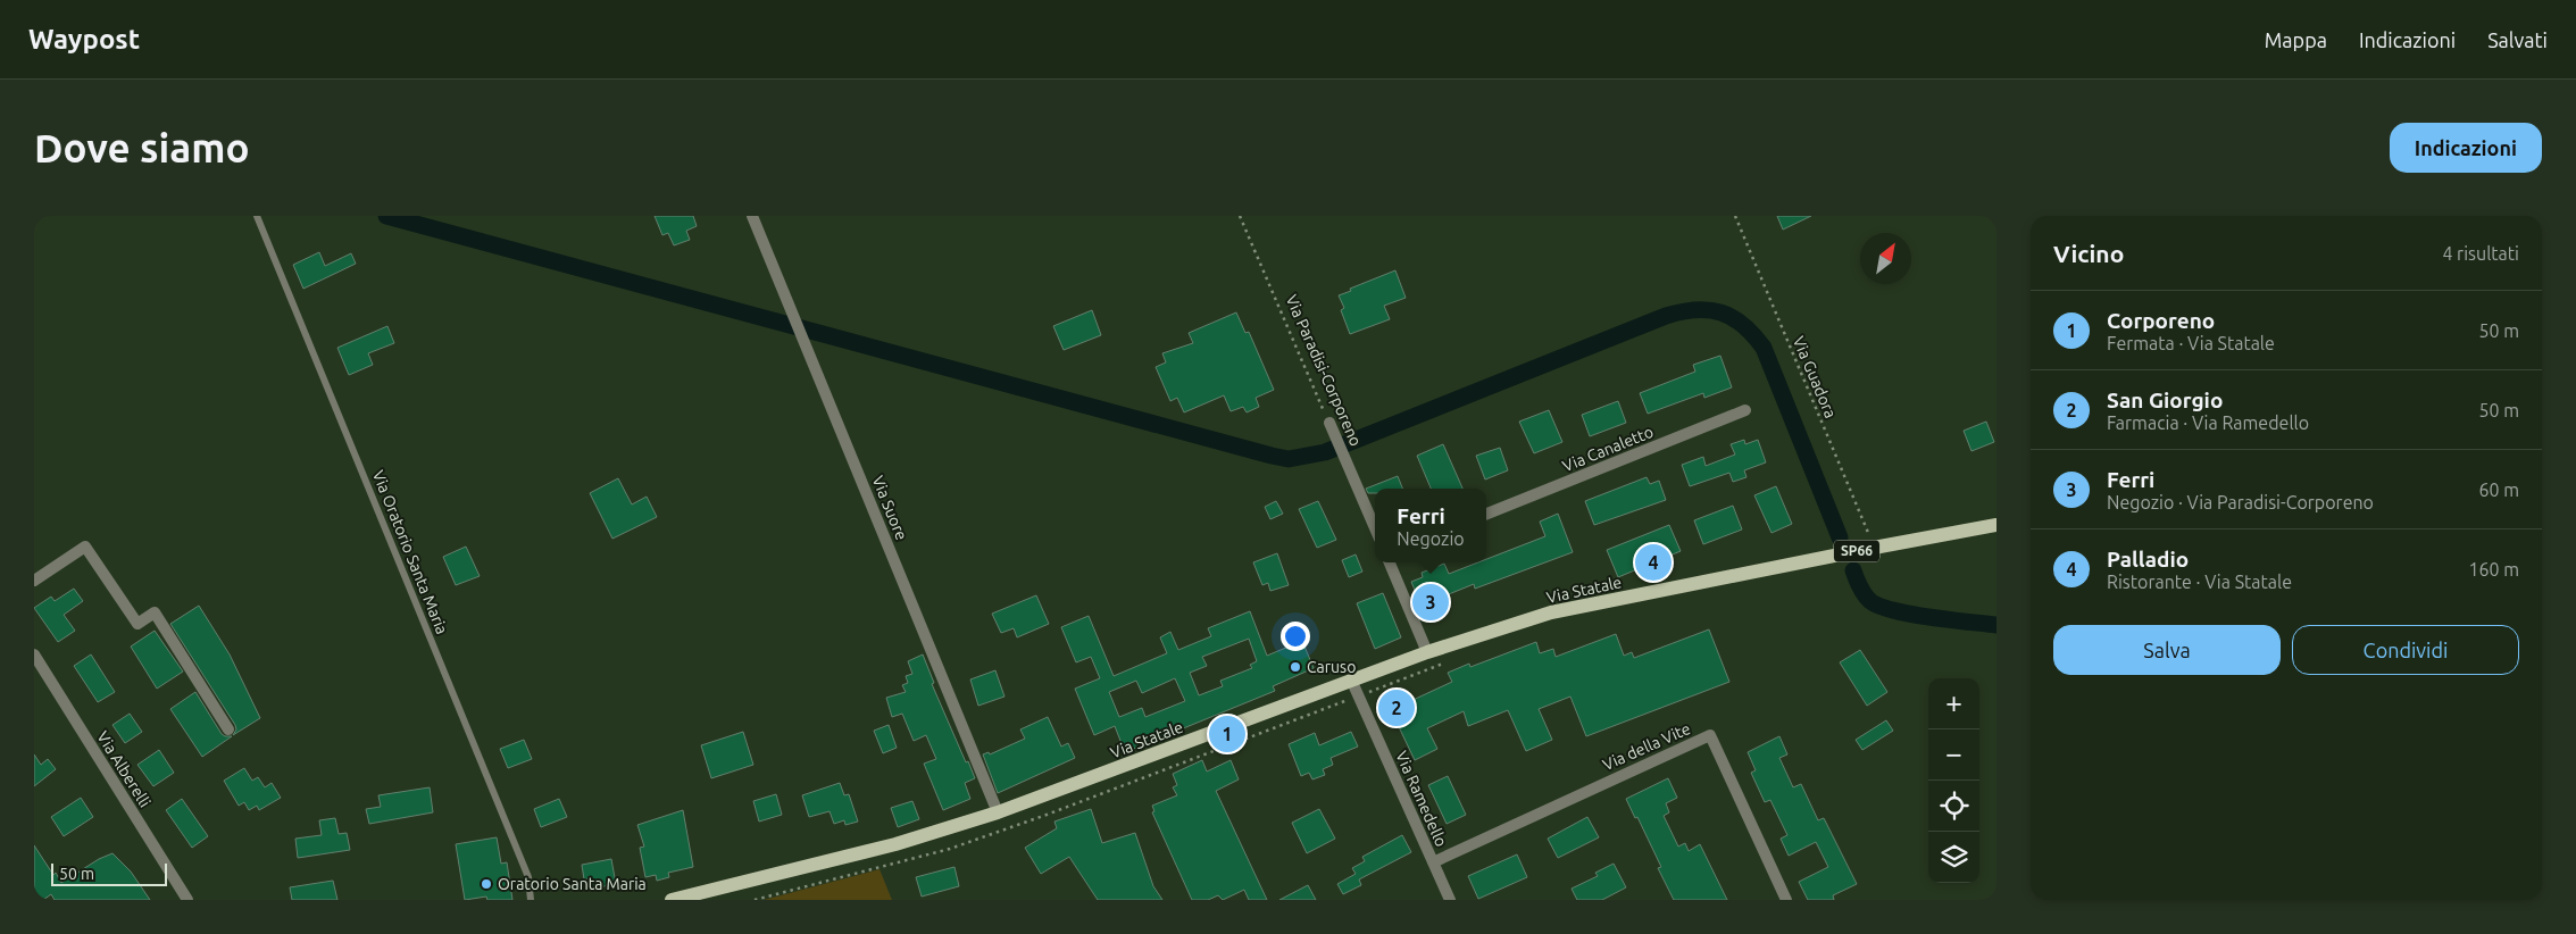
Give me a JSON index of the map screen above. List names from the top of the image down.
{
  "streets": {
    "main road": ["SP66", "Via Statale"],
    "street": [
      "Via Paradisi-Corporeno",
      "Via Canaletto",
      "Via Suore",
      "Via della Vite",
      "Via Alberelli",
      "Via Ramedello"
    ],
    "lane": ["Via Oratorio Santa Maria"],
    "path": ["Via Guadora"]
  },
  "crossings": [
    ["Via Guadora", "Via Statale"],
    ["Via Suore", "Via Statale"],
    ["Via Statale", "Via Ramedello"],
    ["Via della Vite", "Via Ramedello"]
  ],
  "places": ["Caruso", "Oratorio Santa Maria"],
  "scale_bar": "50 m",
  "north": "top right",
  "page": {
    "header": "Waypost",
    "nav": ["Mappa", "Indicazioni", "Salvati"],
    "buttons": [
      "Indicazioni",
      ["Salva", "Condividi"]
    ],
    "title": "Dove siamo",
    "heading": ["Vicino", "4 risultati"],
    "list": [
      {
        "mark": "1",
        "name": "Corporeno",
        "note": "Fermata · Via Statale",
        "value": "50 m"
      },
      {
        "mark": "2",
        "name": "San Giorgio",
        "note": "Farmacia · Via Ramedello",
        "value": "50 m"
      },
      {
        "mark": "3",
        "name": "Ferri",
        "note": "Negozio · Via Paradisi-Corporeno",
        "value": "60 m"
      },
      {
        "mark": "4",
        "name": "Palladio",
        "note": "Ristorante · Via Statale",
        "value": "160 m"
      }
    ],
    "popup": ["Ferri", "Negozio"],
    "pins": [
      "4",
      "3",
      "2",
      "1"
    ],
    "map_buttons": ["+", "−"],
    "scale": "50 m"
  }
}
